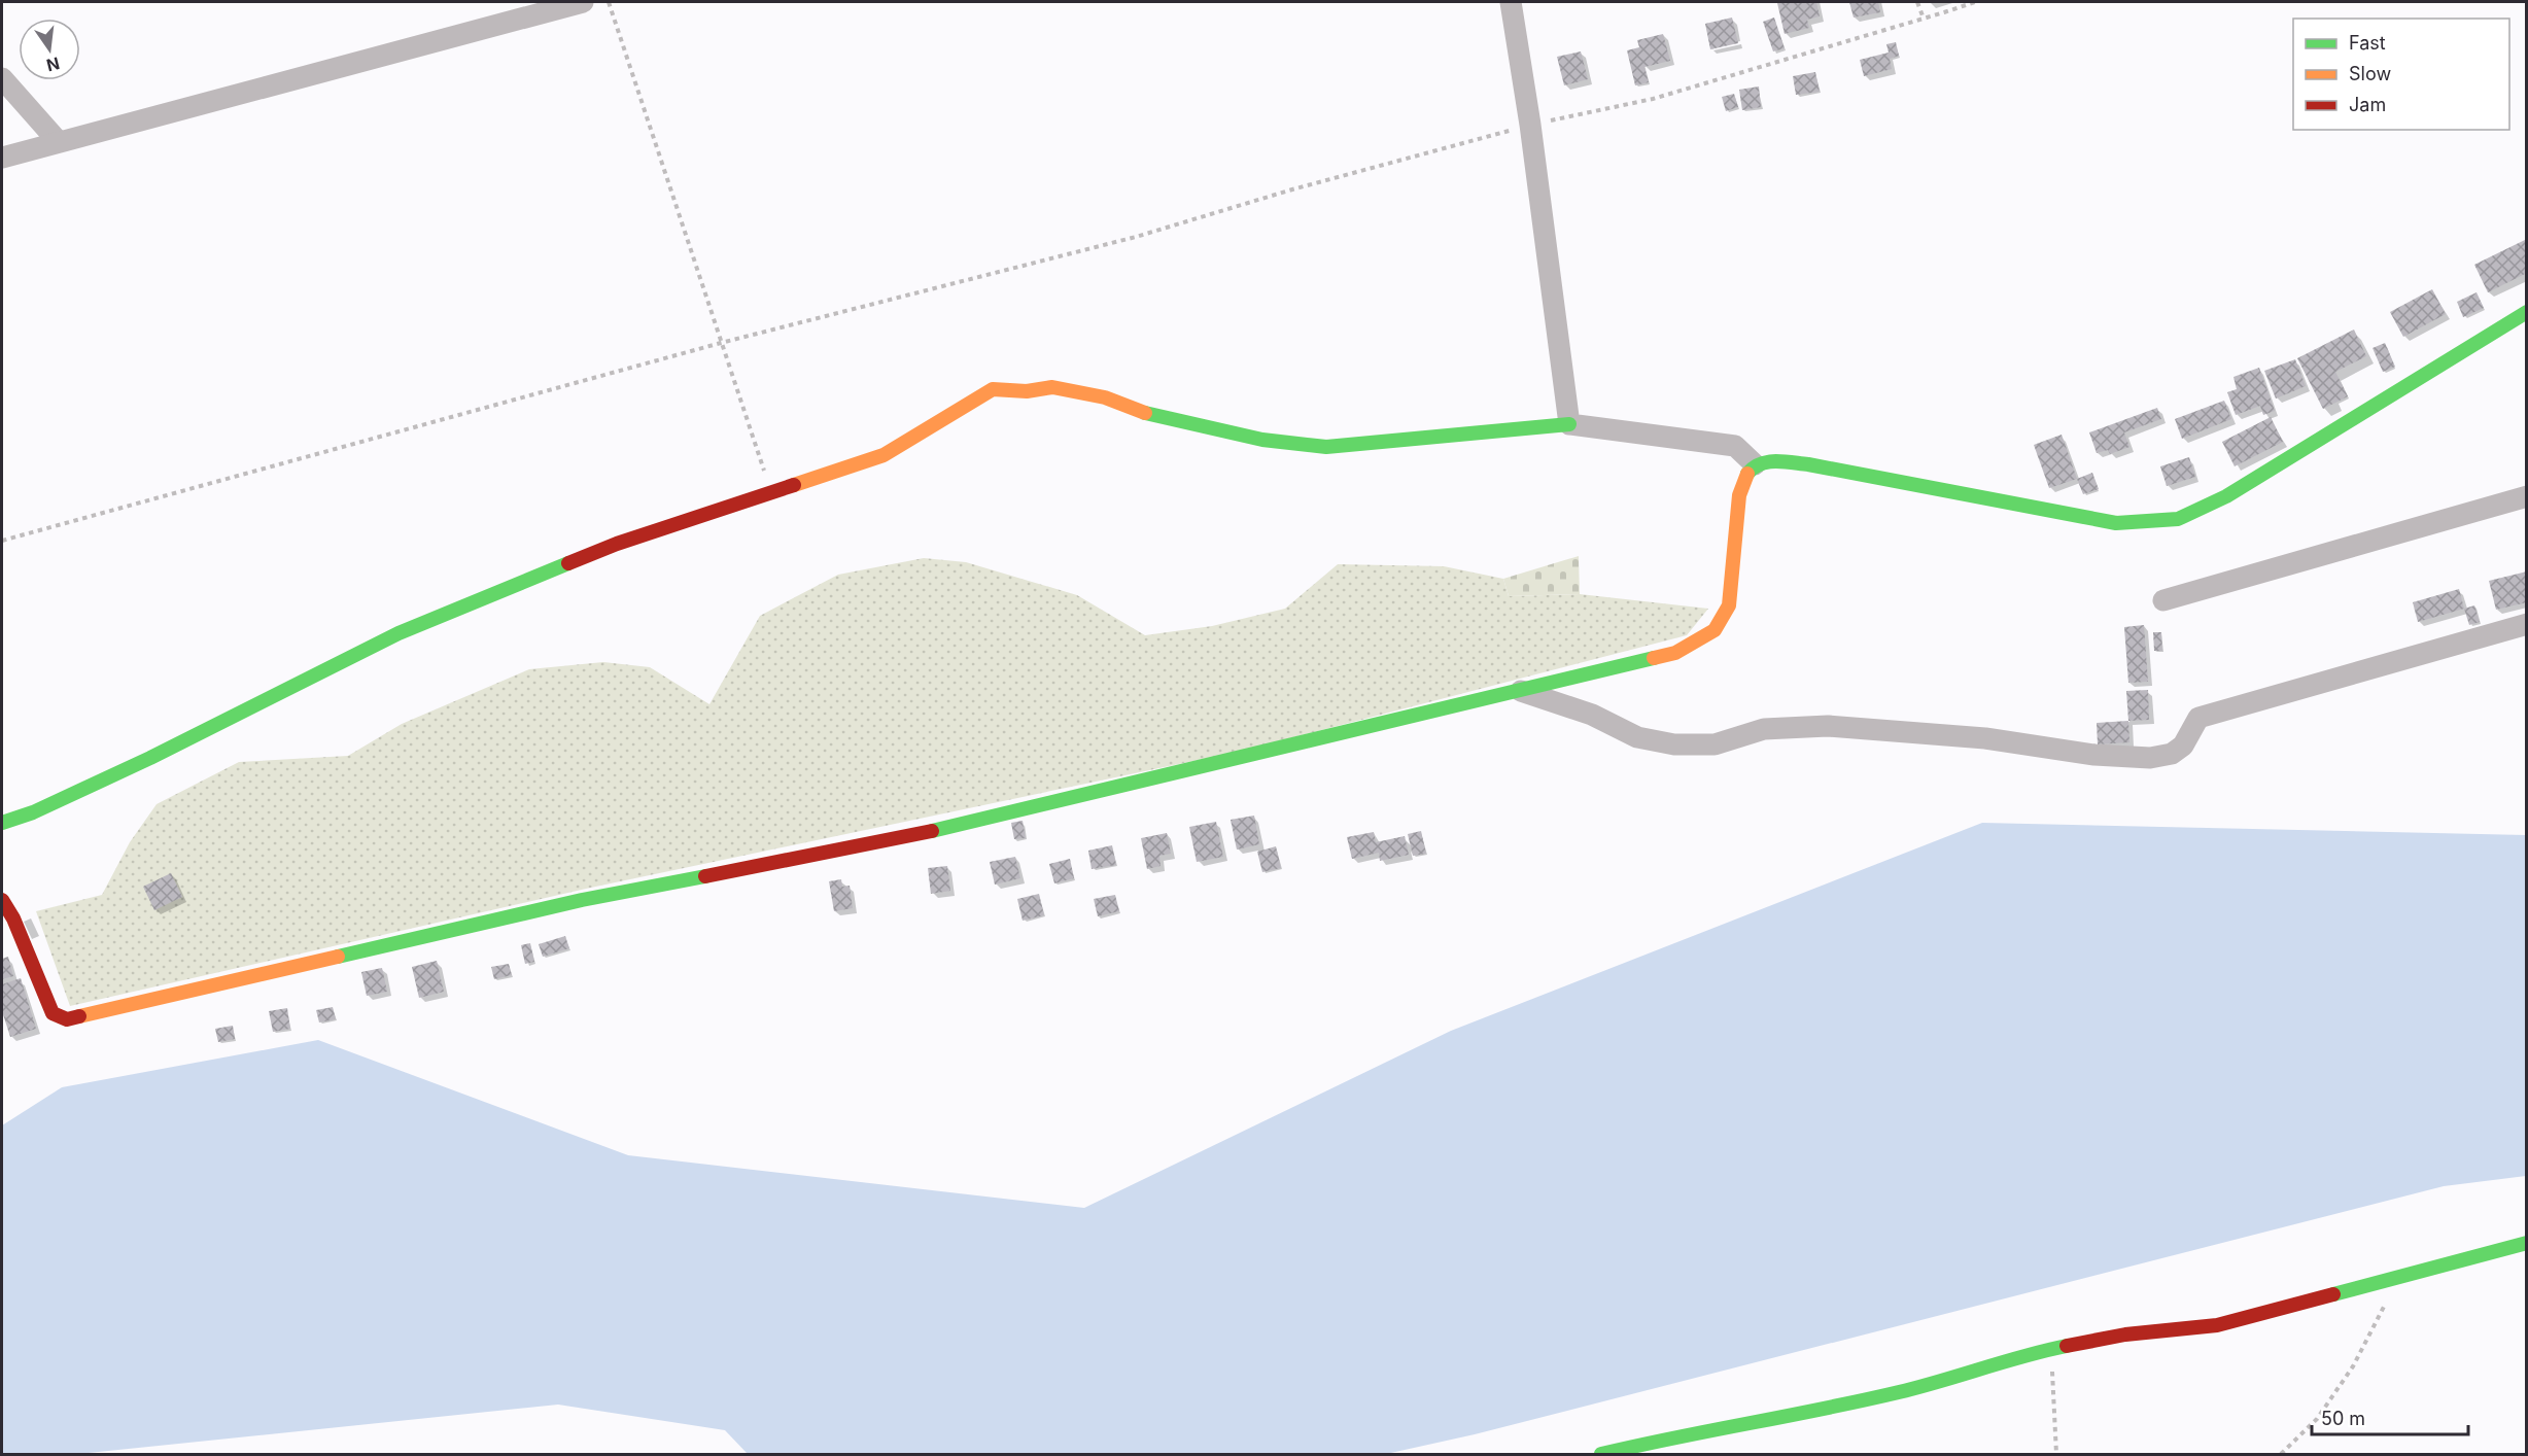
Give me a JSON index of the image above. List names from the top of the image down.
{
  "legend": ["Fast", "Slow", "Jam"],
  "scale_bar": "50 m",
  "north": "bottom"
}
